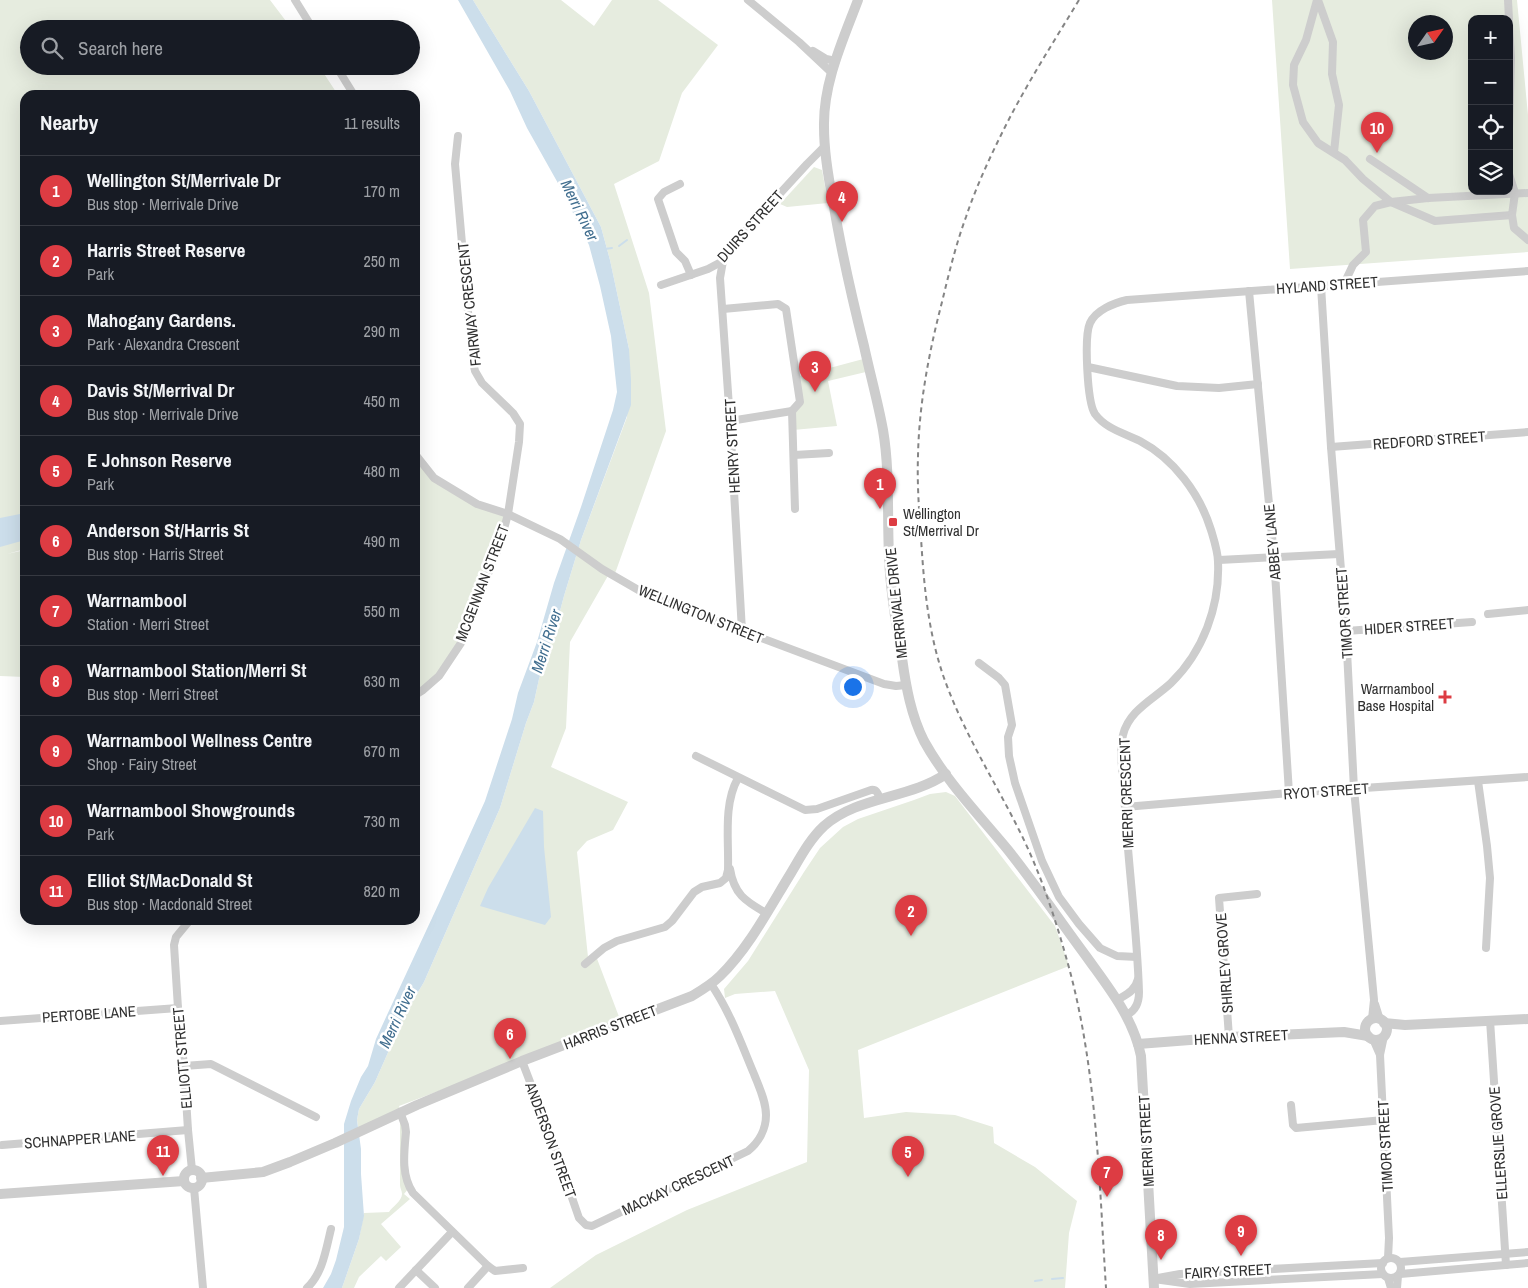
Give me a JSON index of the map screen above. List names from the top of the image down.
{
  "streets": {
    "street": [
      "DUIRS STREET",
      "HYLAND STREET",
      "FAIRWAY CRESCENT",
      "REDFORD STREET",
      "HENRY STREET",
      "ABBEY LANE",
      "MCGENNAN STREET",
      "MERRIVALE DRIVE",
      "TIMOR STREET",
      "WELLINGTON STREET",
      "HIDER STREET",
      "RYOT STREET",
      "MERRI CRESCENT",
      "SHIRLEY GROVE",
      "PERTOBE LANE",
      "HARRIS STREET",
      "HENNA STREET",
      "ELLIOTT STREET",
      "SCHNAPPER LANE",
      "ANDERSON STREET",
      "MERRI STREET",
      "ELLERSLIE GROVE",
      "MACKAY CRESCENT",
      "FAIRY STREET"
    ]
  },
  "crossings": [
    ["DUIRS STREET", "HENRY STREET"],
    ["DUIRS STREET", "MERRIVALE DRIVE"],
    ["HYLAND STREET", "ABBEY LANE"],
    ["HYLAND STREET", "TIMOR STREET"],
    ["HYLAND STREET", "MERRI CRESCENT"],
    ["FAIRWAY CRESCENT", "MCGENNAN STREET"],
    ["FAIRWAY CRESCENT", "WELLINGTON STREET"],
    ["REDFORD STREET", "TIMOR STREET"],
    ["HENRY STREET", "WELLINGTON STREET"],
    ["ABBEY LANE", "RYOT STREET"],
    ["MCGENNAN STREET", "WELLINGTON STREET"],
    ["MERRIVALE DRIVE", "WELLINGTON STREET"],
    ["MERRIVALE DRIVE", "HARRIS STREET"],
    ["MERRIVALE DRIVE", "MERRI STREET"],
    ["TIMOR STREET", "HIDER STREET"],
    ["TIMOR STREET", "RYOT STREET"],
    ["TIMOR STREET", "HENNA STREET"],
    ["TIMOR STREET", "FAIRY STREET"],
    ["RYOT STREET", "MERRI CRESCENT"],
    ["MERRI CRESCENT", "MERRI STREET"],
    ["SHIRLEY GROVE", "HENNA STREET"],
    ["PERTOBE LANE", "ELLIOTT STREET"],
    ["HARRIS STREET", "ELLIOTT STREET"],
    ["HARRIS STREET", "ANDERSON STREET"],
    ["HARRIS STREET", "MACKAY CRESCENT"],
    ["HENNA STREET", "MERRI STREET"],
    ["HENNA STREET", "ELLERSLIE GROVE"],
    ["ELLIOTT STREET", "SCHNAPPER LANE"],
    ["ANDERSON STREET", "MACKAY CRESCENT"],
    ["MERRI STREET", "FAIRY STREET"]
  ],
  "water": ["Merri River"],
  "places": {
    "transit": ["Wellington St/Merrival Dr"],
    "health": ["Warrnambool Base Hospital"]
  },
  "north": "top right",
  "page": {
    "map_buttons": ["+", "−"],
    "search": "Search here",
    "heading": ["Nearby", "11 results"],
    "pins": [
      "10",
      "4",
      "3",
      "1",
      "2",
      "6",
      "11",
      "5",
      "7",
      "9",
      "8"
    ],
    "list": [
      {
        "mark": "1",
        "name": "Wellington St/Merrivale Dr",
        "note": "Bus stop · Merrivale Drive",
        "value": "170 m"
      },
      {
        "mark": "2",
        "name": "Harris Street Reserve",
        "note": "Park",
        "value": "250 m"
      },
      {
        "mark": "3",
        "name": "Mahogany Gardens.",
        "note": "Park · Alexandra Crescent",
        "value": "290 m"
      },
      {
        "mark": "4",
        "name": "Davis St/Merrival Dr",
        "note": "Bus stop · Merrivale Drive",
        "value": "450 m"
      },
      {
        "mark": "5",
        "name": "E Johnson Reserve",
        "note": "Park",
        "value": "480 m"
      },
      {
        "mark": "6",
        "name": "Anderson St/Harris St",
        "note": "Bus stop · Harris Street",
        "value": "490 m"
      },
      {
        "mark": "7",
        "name": "Warrnambool",
        "note": "Station · Merri Street",
        "value": "550 m"
      },
      {
        "mark": "8",
        "name": "Warrnambool Station/Merri St",
        "note": "Bus stop · Merri Street",
        "value": "630 m"
      },
      {
        "mark": "9",
        "name": "Warrnambool Wellness Centre",
        "note": "Shop · Fairy Street",
        "value": "670 m"
      },
      {
        "mark": "10",
        "name": "Warrnambool Showgrounds",
        "note": "Park",
        "value": "730 m"
      },
      {
        "mark": "11",
        "name": "Elliot St/MacDonald St",
        "note": "Bus stop · Macdonald Street",
        "value": "820 m"
      }
    ]
  }
}
